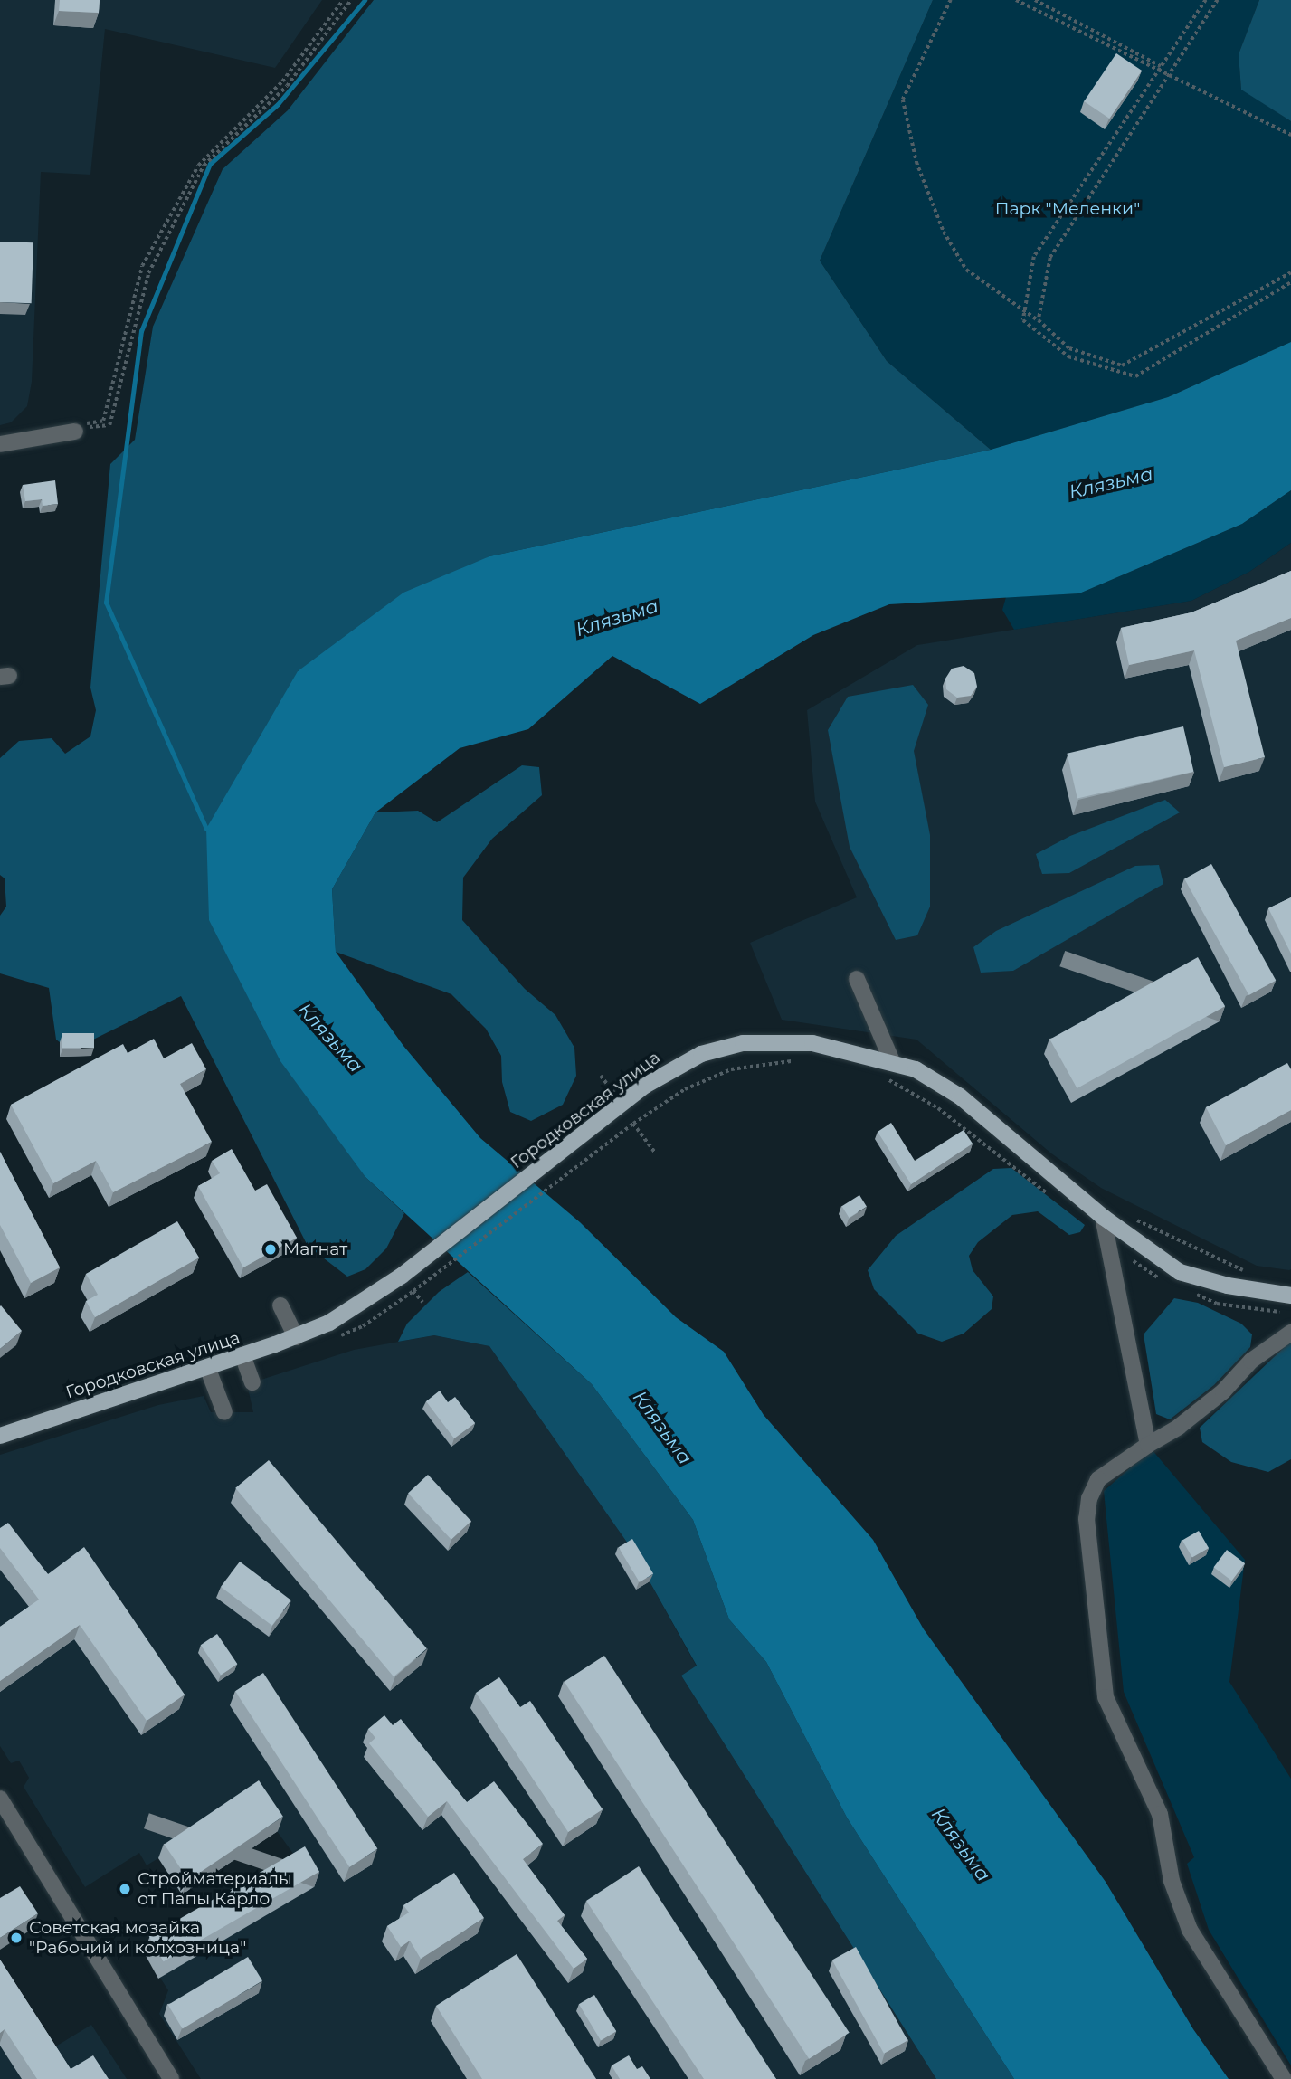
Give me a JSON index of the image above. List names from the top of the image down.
{
  "streets": {
    "main road": ["Городковская улица"]
  },
  "water": ["Клязьма"],
  "parks": ["Парк \"Меленки\""],
  "places": ["Магнат", "Стройматериалы от Папы Карло", "Советская мозайка \"Рабочий и колхозница\""]
}
